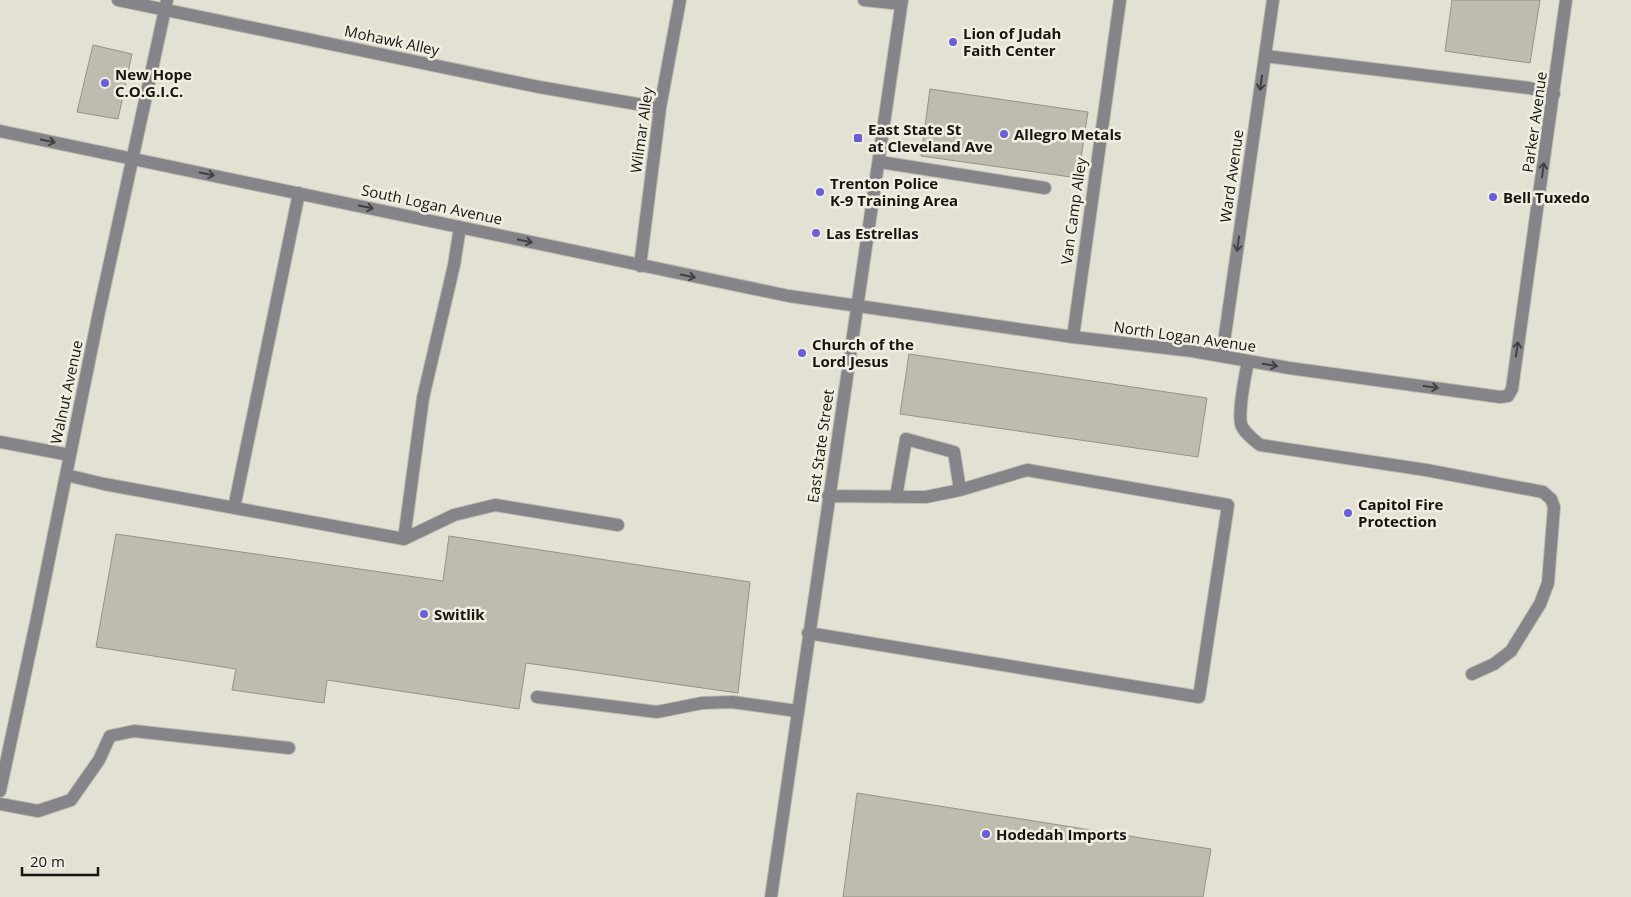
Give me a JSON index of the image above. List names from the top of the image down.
{
  "streets": {
    "street": [
      "Mohawk Alley",
      "Parker Avenue",
      "Wilmar Alley",
      "Ward Avenue",
      "South Logan Avenue",
      "Van Camp Alley",
      "North Logan Avenue",
      "Walnut Avenue",
      "East State Street"
    ]
  },
  "crossings": [
    ["Mohawk Alley", "Wilmar Alley"],
    ["Mohawk Alley", "Walnut Avenue"],
    ["Parker Avenue", "North Logan Avenue"],
    ["Wilmar Alley", "South Logan Avenue"],
    ["Ward Avenue", "North Logan Avenue"],
    ["South Logan Avenue", "North Logan Avenue"],
    ["South Logan Avenue", "Walnut Avenue"],
    ["South Logan Avenue", "East State Street"],
    ["Van Camp Alley", "North Logan Avenue"],
    ["North Logan Avenue", "East State Street"]
  ],
  "one_way": [
    "Parker Avenue",
    "Ward Avenue",
    "South Logan Avenue",
    "North Logan Avenue"
  ],
  "places": {
    "other": [
      "Lion of Judah Faith Center",
      "New Hope C.O.G.I.C.",
      "Allegro Metals",
      "Trenton Police K-9 Training Area",
      "Bell Tuxedo",
      "Las Estrellas",
      "Church of the Lord Jesus",
      "Capitol Fire Protection",
      "Switlik",
      "Hodedah Imports"
    ],
    "transit": ["East State St at Cleveland Ave"]
  },
  "scale_bar": "20 m"
}
